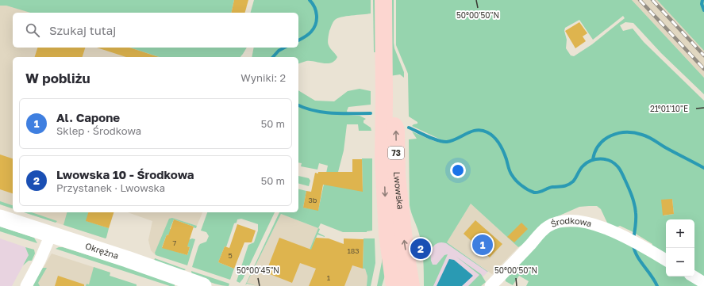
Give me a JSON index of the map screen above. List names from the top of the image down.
{
  "streets": {
    "main road": ["73", "Lwowska"],
    "street": ["Środkowa", "Okrężna"]
  },
  "house_numbers": [
    "3b",
    "7",
    "183",
    "5",
    "1"
  ],
  "page": {
    "search": "Szukaj tutaj",
    "heading": ["W pobliżu", "Wyniki: 2"],
    "list": [
      {
        "mark": "1",
        "name": "Al. Capone",
        "note": "Sklep · Środkowa",
        "value": "50 m"
      },
      {
        "mark": "2",
        "name": "Lwowska 10 - Środkowa",
        "note": "Przystanek · Lwowska",
        "value": "50 m"
      }
    ],
    "map_buttons": ["+", "−"],
    "pins": ["1", "2"]
  },
  "coordinates": ["50°00'50\"N", "21°01'10\"E", "50°00'45\"N"]
}
